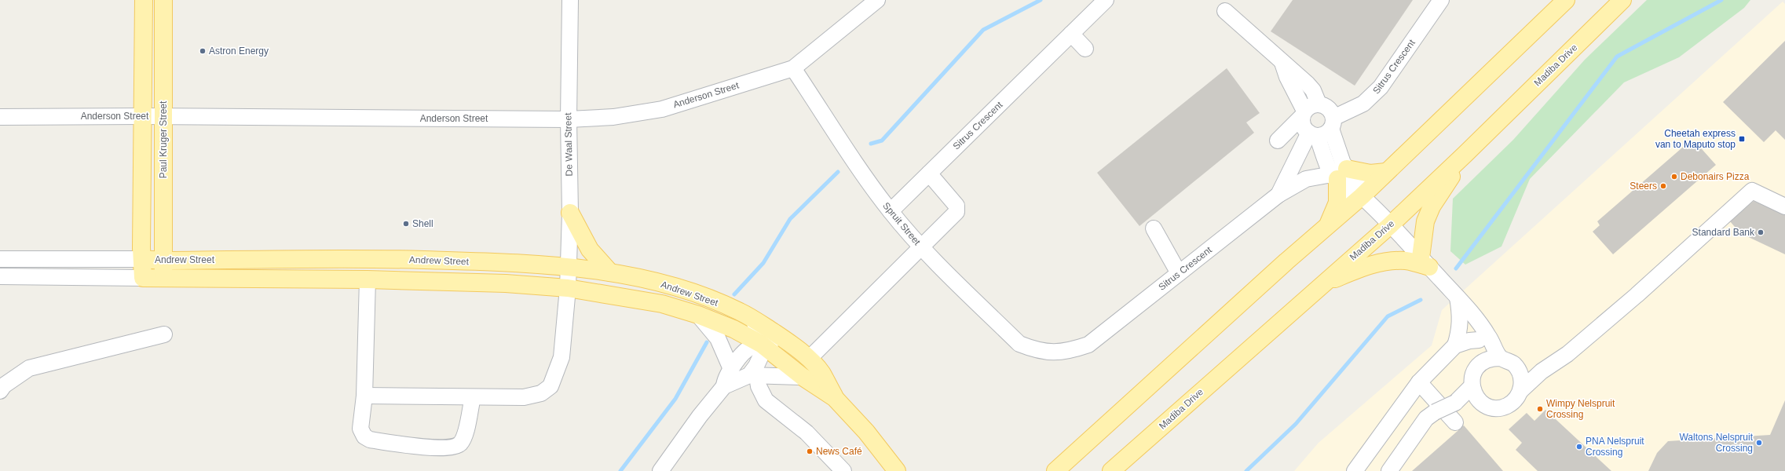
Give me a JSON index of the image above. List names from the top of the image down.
{
  "streets": {
    "main road": ["Madiba Drive", "Paul Kruger Street", "Andrew Street"],
    "street": [
      "Sitrus Crescent",
      "Anderson Street",
      "De Waal Street",
      "Spruit Street"
    ]
  },
  "crossings": [
    ["Sitrus Crescent", "Spruit Street"],
    ["Anderson Street", "Paul Kruger Street"],
    ["Anderson Street", "De Waal Street"],
    ["Anderson Street", "Spruit Street"],
    ["Paul Kruger Street", "Andrew Street"],
    ["De Waal Street", "Andrew Street"]
  ],
  "places": {
    "other": [
      "Astron Energy",
      "Debonairs Pizza",
      "Steers",
      "Shell",
      "Standard Bank",
      "Wimpy Nelspruit Crossing",
      "Waltons Nelspruit Crossing",
      "PNA Nelspruit Crossing",
      "News Café"
    ],
    "transit": ["Cheetah express van to Maputo stop"]
  }
}
